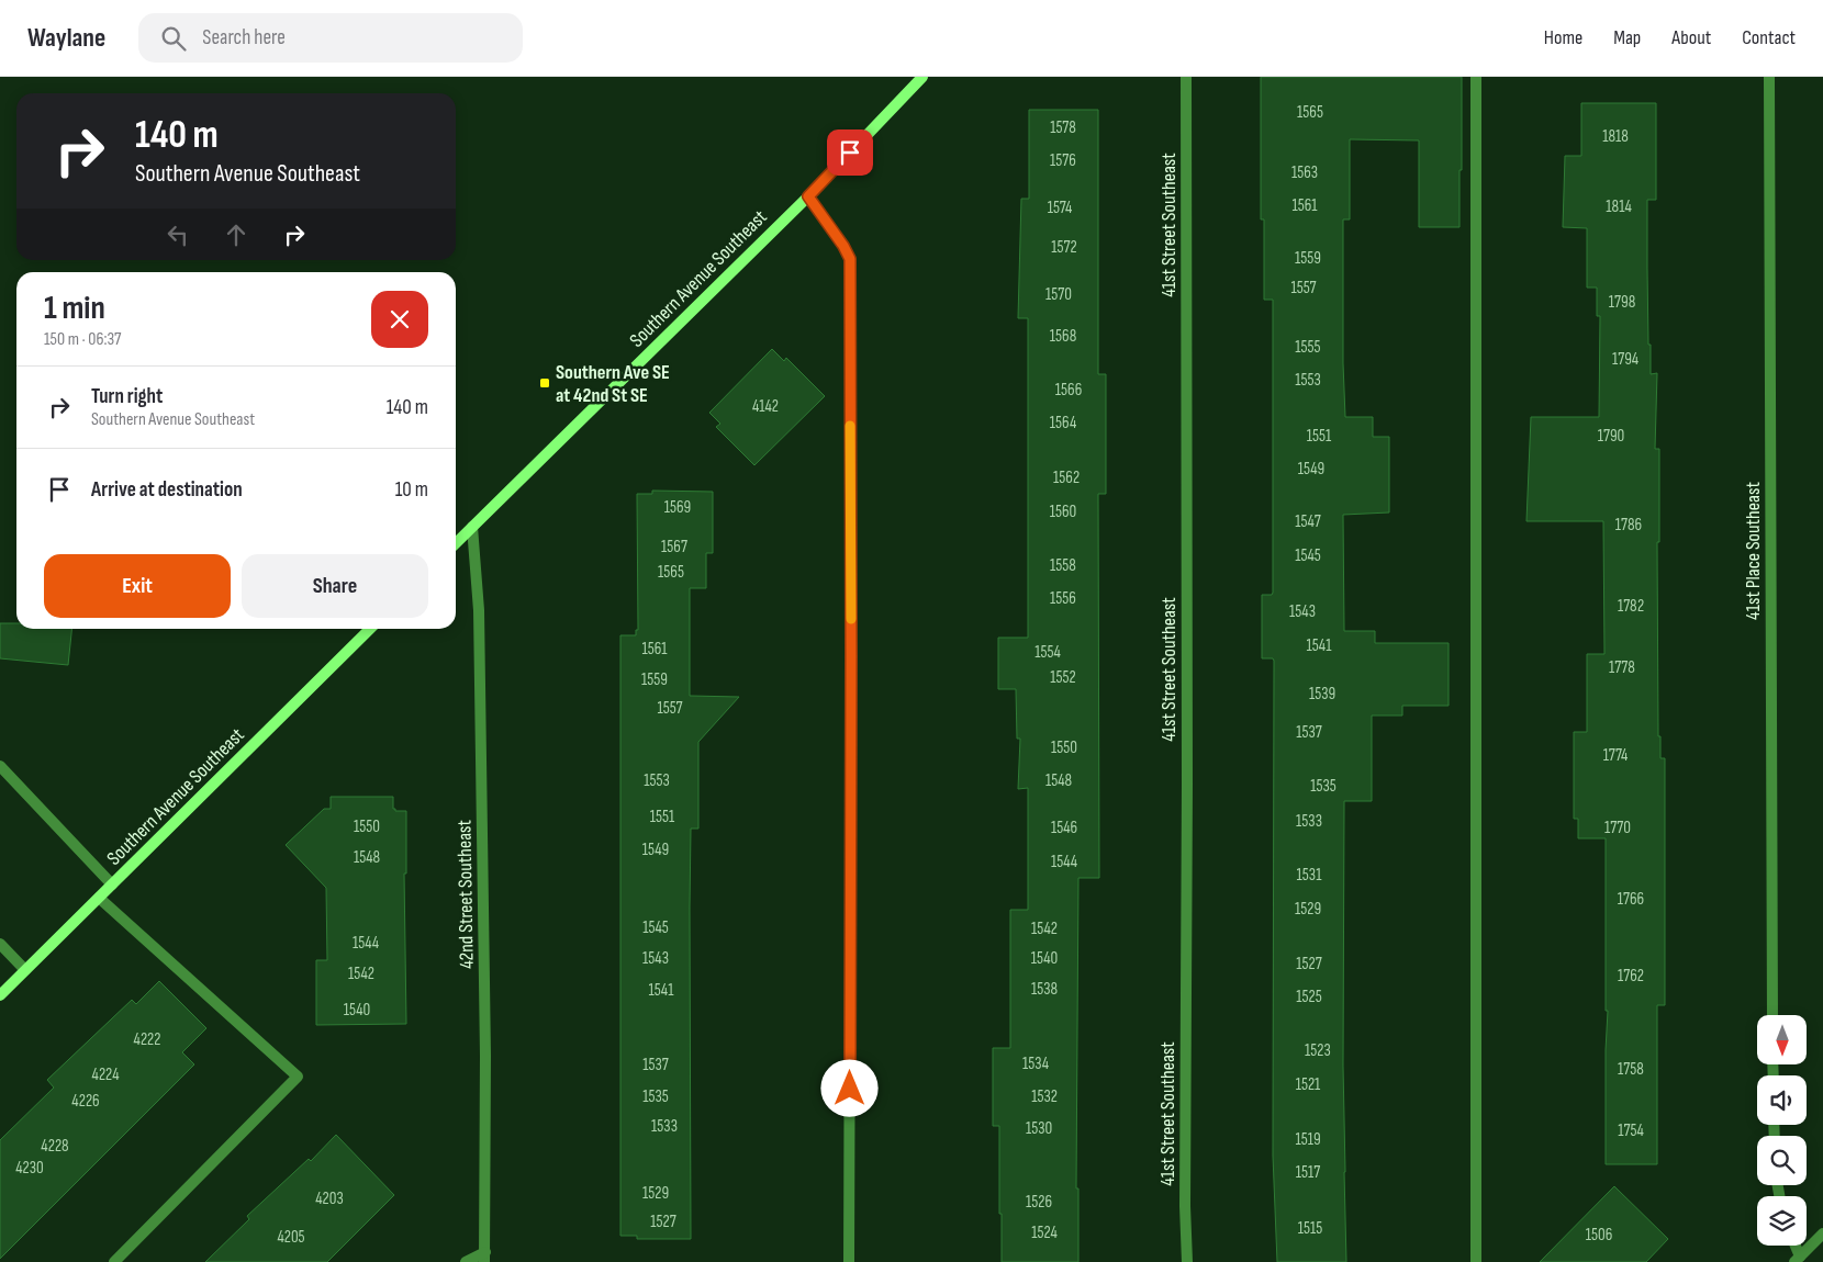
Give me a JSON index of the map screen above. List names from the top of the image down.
{
  "streets": {
    "main road": ["Southern Avenue Southeast"],
    "street": ["41st Street Southeast", "41st Place Southeast", "42nd Street Southeast"]
  },
  "crossings": [
    ["Southern Avenue Southeast", "42nd Street Southeast"]
  ],
  "places": {
    "transit": ["Southern Ave SE at 42nd St SE"]
  },
  "house_numbers": [
    "1565",
    "1578",
    "1818",
    "1576",
    "1563",
    "1561",
    "1814",
    "1574",
    "1572",
    "1559",
    "1557",
    "1570",
    "1798",
    "1568",
    "1555",
    "1794",
    "1553",
    "1566",
    "4142",
    "1564",
    "1551",
    "1790",
    "1549",
    "1562",
    "1569",
    "1560",
    "1547",
    "1786",
    "1567",
    "1545",
    "1558",
    "1565",
    "1556",
    "1782",
    "1543",
    "1541",
    "1561",
    "1554",
    "1778",
    "1552",
    "1559",
    "1539",
    "1557",
    "1537",
    "1550",
    "1774",
    "1553",
    "1548",
    "1535",
    "1551",
    "1533",
    "1550",
    "1546",
    "1770",
    "1549",
    "1548",
    "1544",
    "1531",
    "1766",
    "1529",
    "1545",
    "1542",
    "1544",
    "1543",
    "1540",
    "1527",
    "1542",
    "1762",
    "1538",
    "1541",
    "1525",
    "1540",
    "4222",
    "1523",
    "1534",
    "1537",
    "1758",
    "4224",
    "1521",
    "1535",
    "1532",
    "4226",
    "1533",
    "1530",
    "1754",
    "1519",
    "4228",
    "4230",
    "1517",
    "1529",
    "4203",
    "1526",
    "1527",
    "1515",
    "1524",
    "1506",
    "4205"
  ],
  "north": "bottom",
  "page": {
    "header": "Waylane",
    "search": "Search here",
    "nav": [
      "Home",
      "Map",
      "About",
      "Contact"
    ],
    "turn": ["140 m", "Southern Avenue Southeast"],
    "heading": ["1 min", "150 m · 06:37"],
    "list": [
      {
        "name": "Turn right",
        "note": "Southern Avenue Southeast",
        "value": "140 m"
      },
      {
        "name": "Arrive at destination",
        "value": "10 m"
      }
    ],
    "buttons": ["Exit", "Share"]
  }
}
